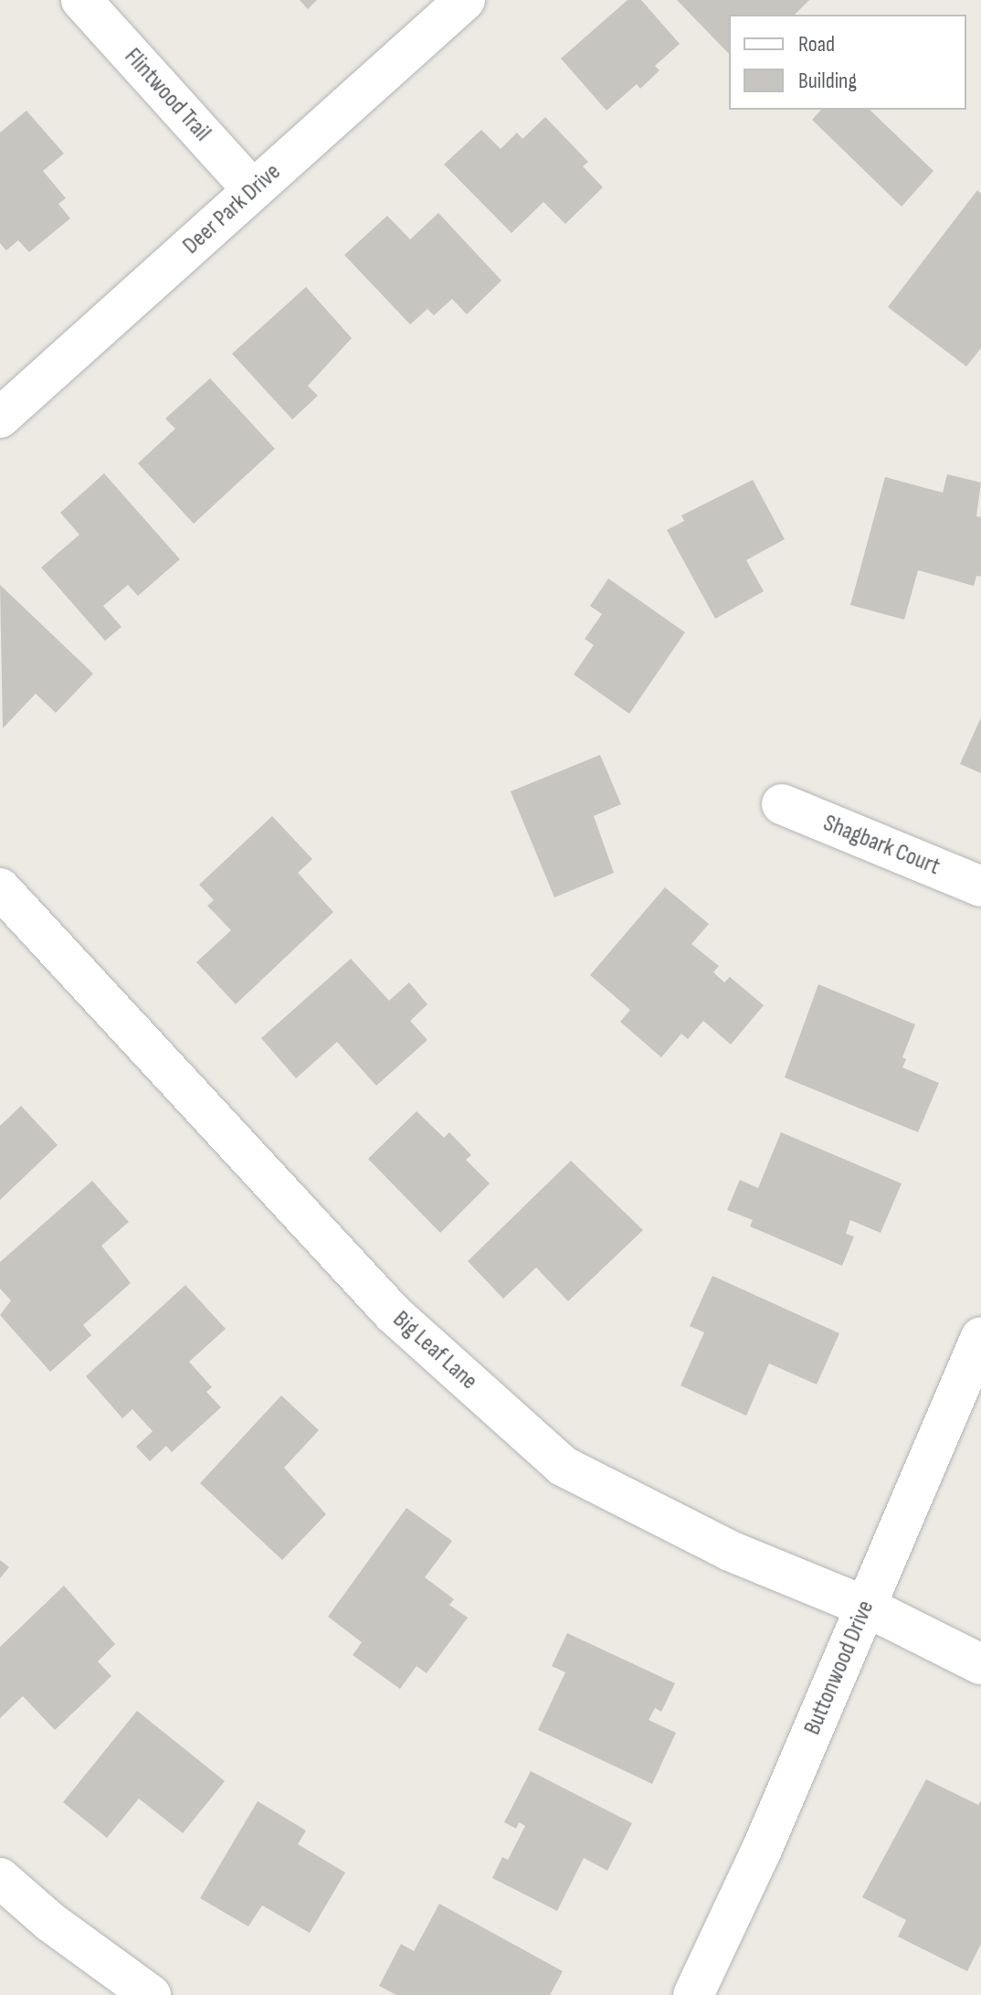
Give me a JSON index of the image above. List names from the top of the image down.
{
  "streets": {
    "street": [
      "Flintwood Trail",
      "Deer Park Drive",
      "Shagbark Court",
      "Big Leaf Lane",
      "Buttonwood Drive"
    ]
  },
  "crossings": [
    ["Flintwood Trail", "Deer Park Drive"],
    ["Big Leaf Lane", "Buttonwood Drive"]
  ],
  "legend": ["Road", "Building"]
}
